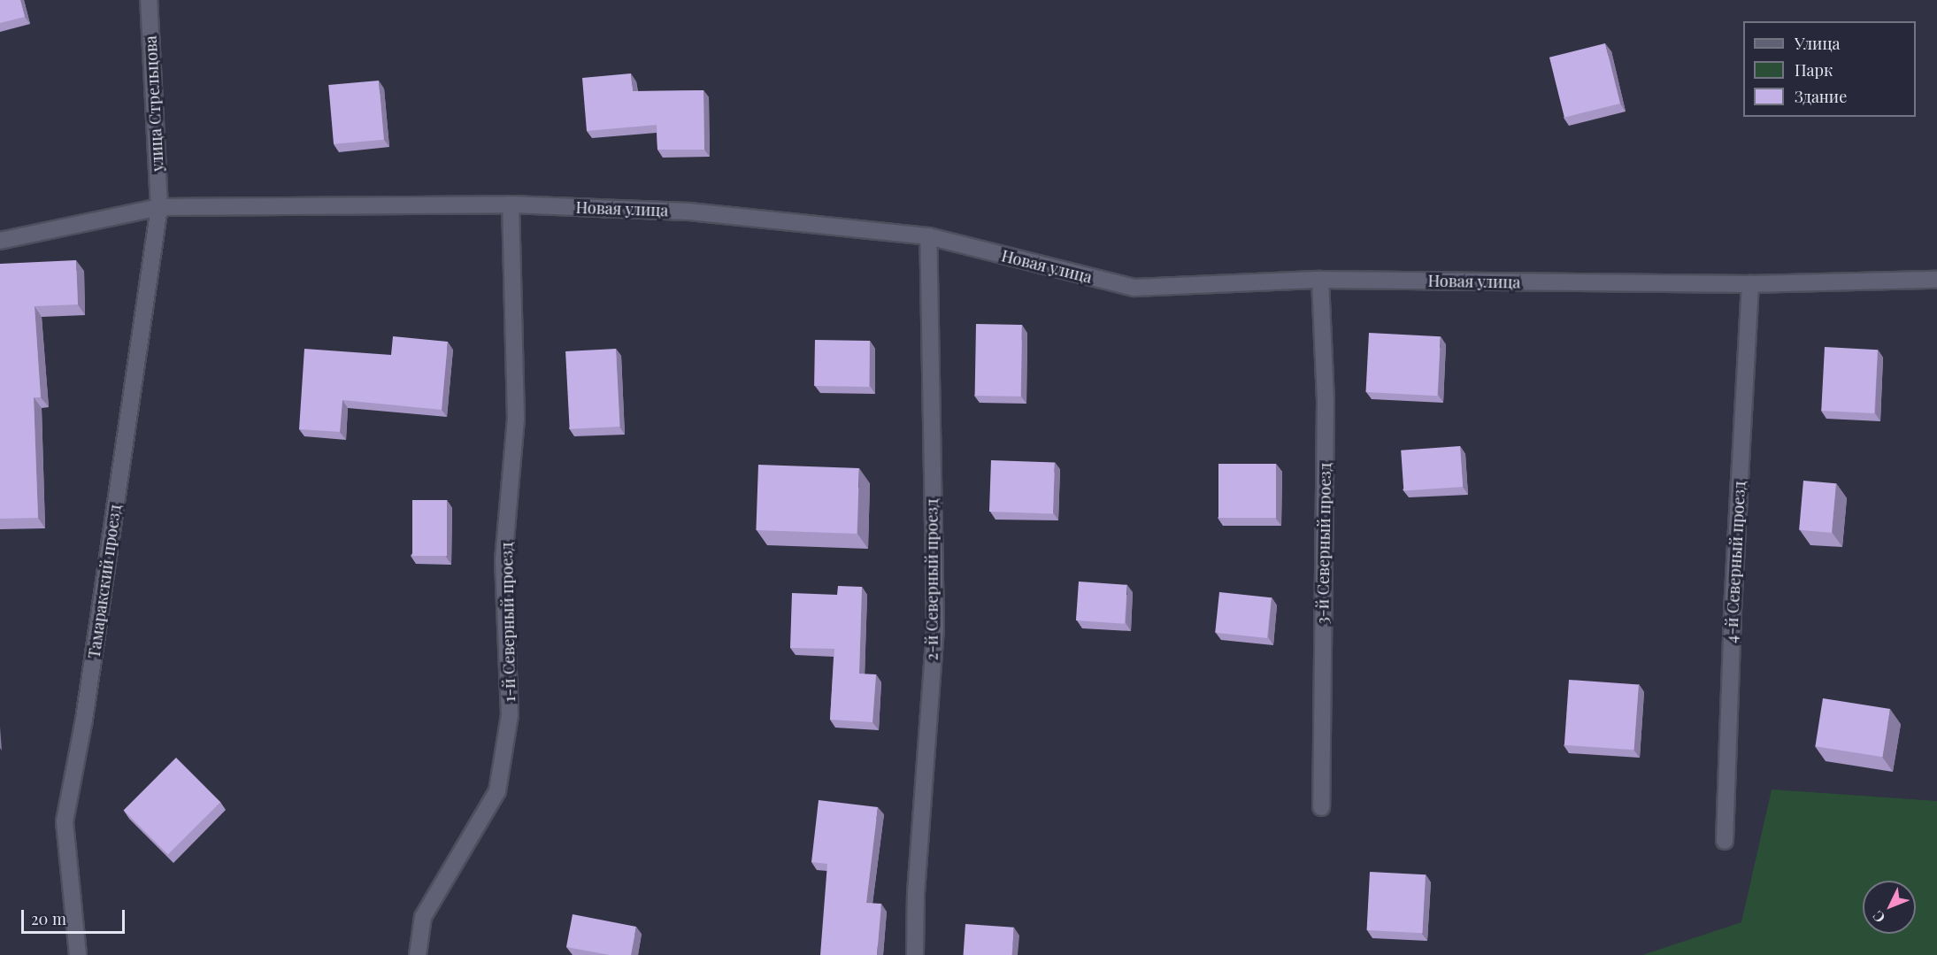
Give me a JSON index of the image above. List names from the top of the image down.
{
  "streets": {
    "street": [
      "улица Стрельцова",
      "Новая улица",
      "3-й Северный проезд",
      "4-й Северный проезд",
      "2-й Северный проезд",
      "Тамаракский проезд",
      "1-й Северный проезд"
    ]
  },
  "crossings": [
    ["улица Стрельцова", "Новая улица"],
    ["улица Стрельцова", "Тамаракский проезд"],
    ["Новая улица", "3-й Северный проезд"],
    ["Новая улица", "4-й Северный проезд"],
    ["Новая улица", "2-й Северный проезд"],
    ["Новая улица", "Тамаракский проезд"],
    ["Новая улица", "1-й Северный проезд"]
  ],
  "legend": ["Улица", "Парк", "Здание"],
  "scale_bar": "20 m",
  "north": "bottom left"
}
